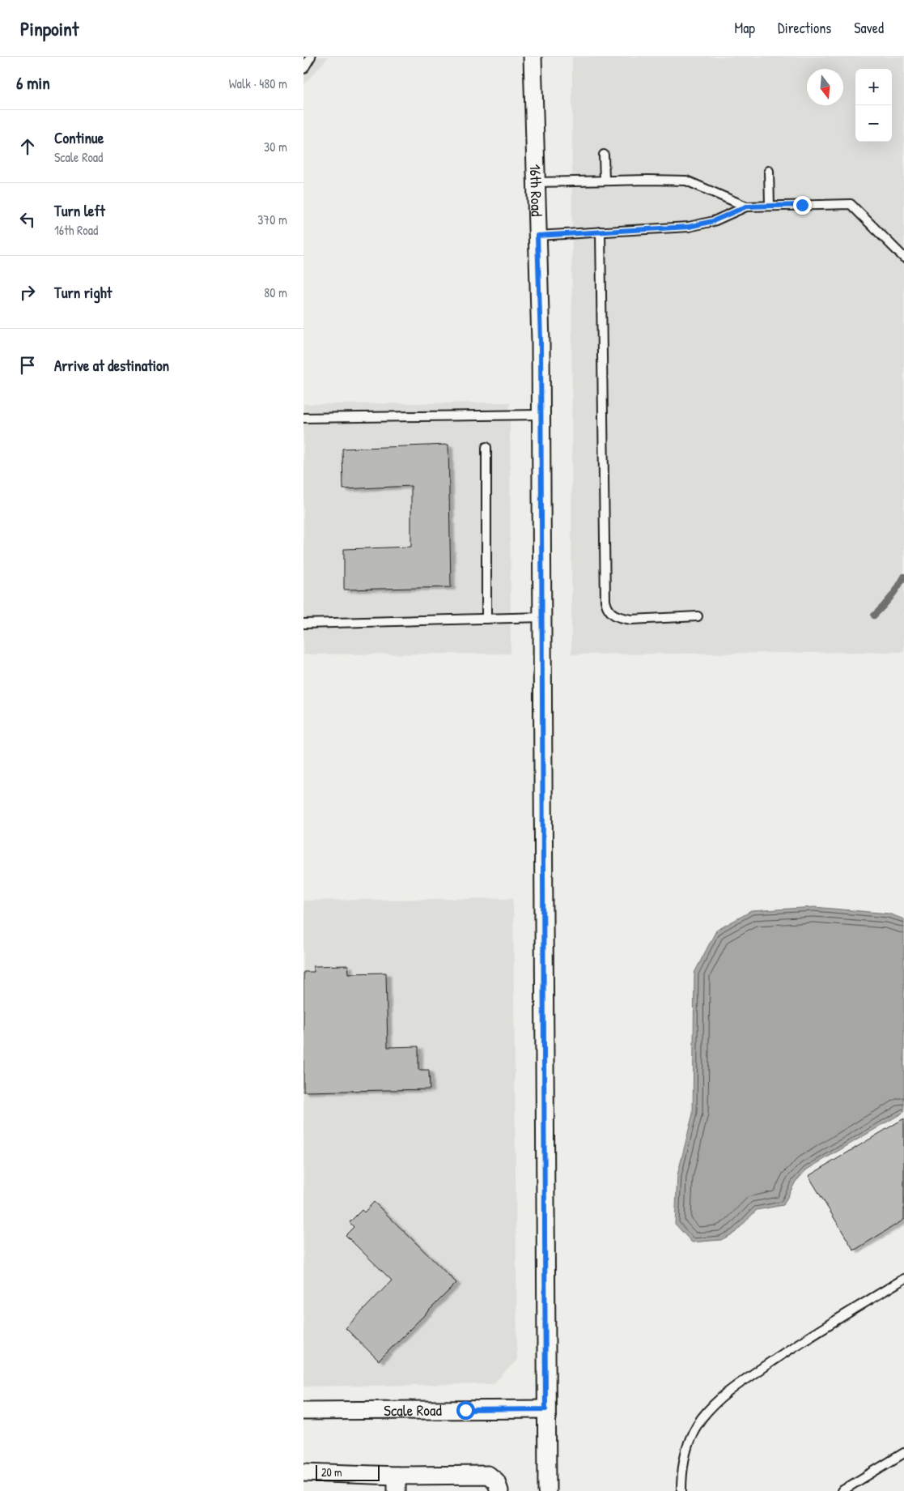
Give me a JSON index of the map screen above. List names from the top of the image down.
{
  "streets": {
    "street": ["16th Road", "Scale Road"]
  },
  "crossings": [
    ["16th Road", "Scale Road"]
  ],
  "scale_bar": "20 m",
  "north": "bottom",
  "page": {
    "header": "Pinpoint",
    "nav": ["Map", "Directions", "Saved"],
    "heading": ["6 min", "Walk · 480 m"],
    "map_buttons": ["+", "−"],
    "list": [
      ["Continue", "Scale Road", "30 m"],
      ["Turn left", "16th Road", "370 m"],
      ["Turn right", "80 m"],
      "Arrive at destination"
    ],
    "scale": "20 m"
  }
}
